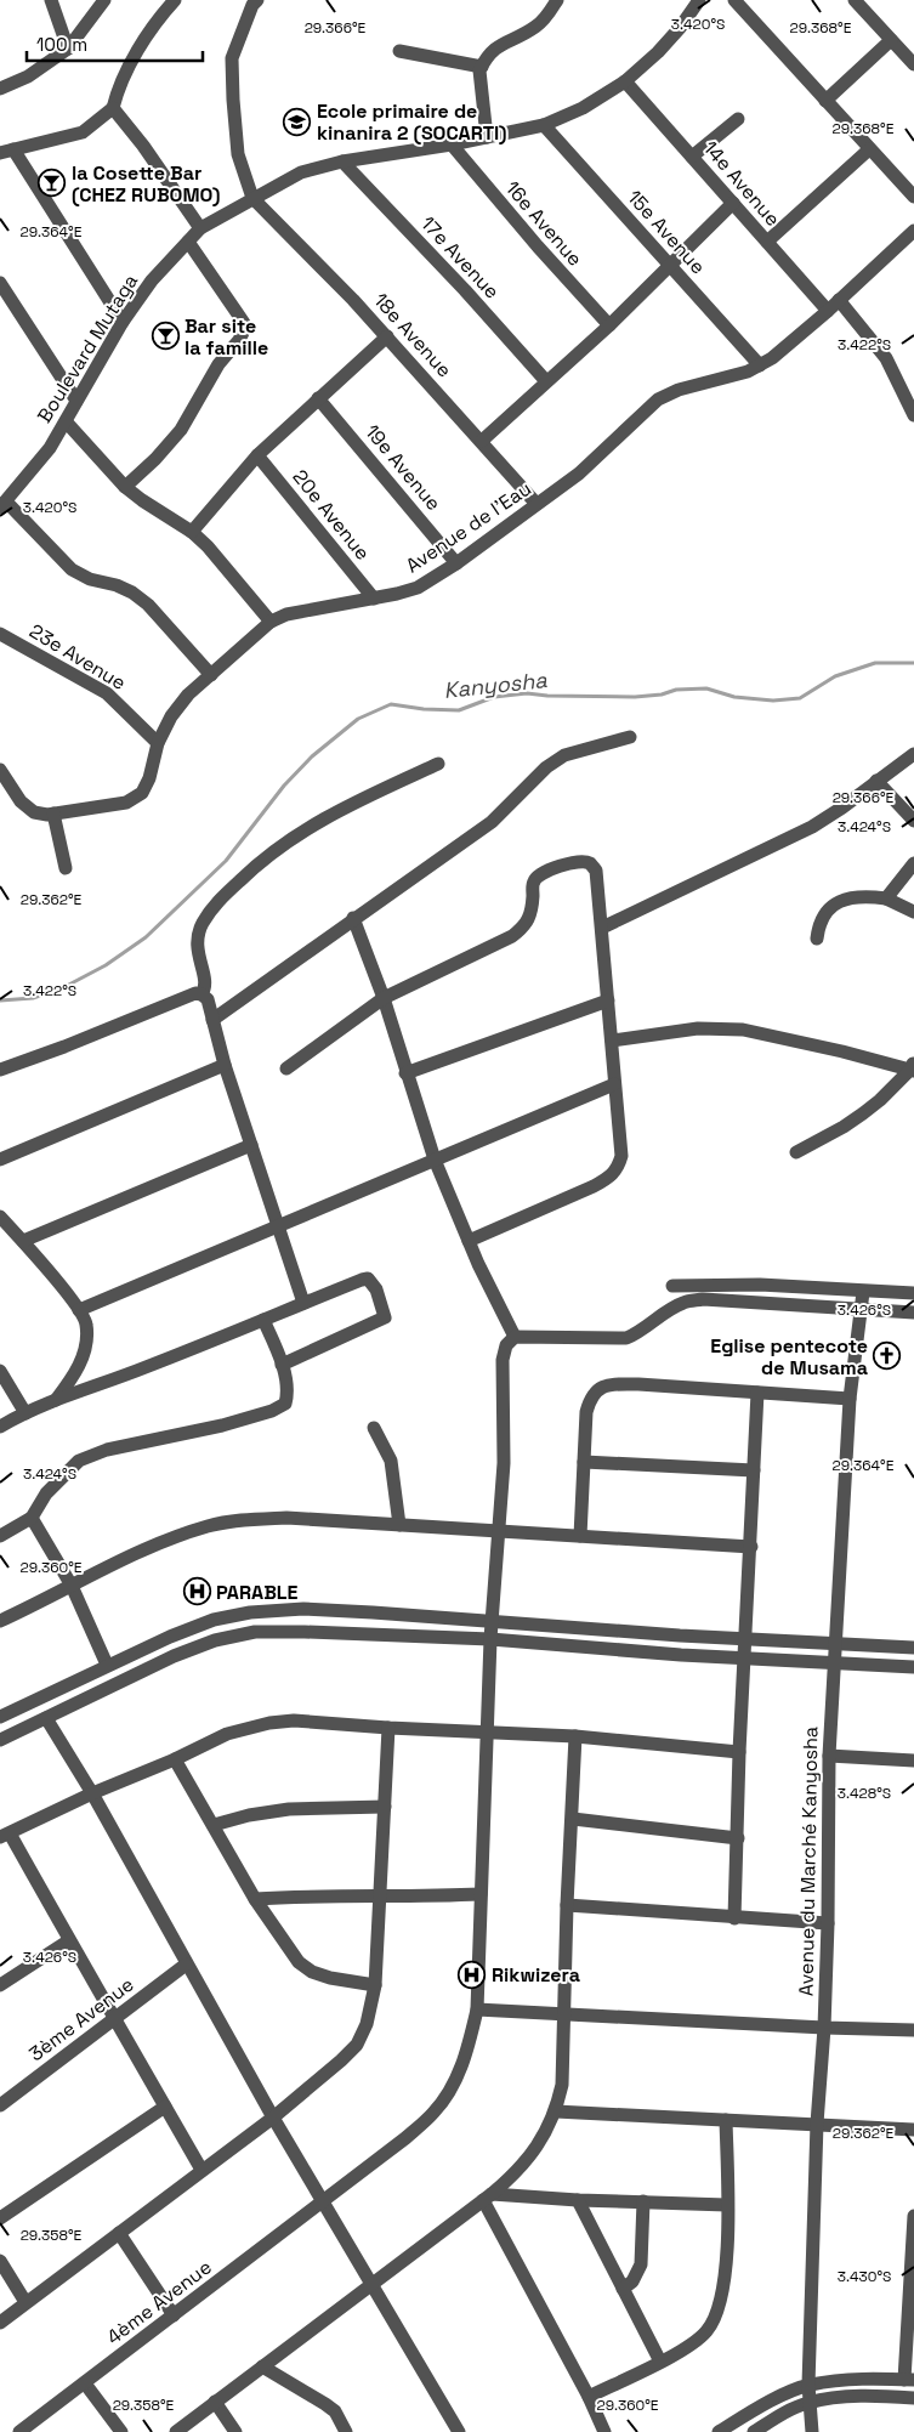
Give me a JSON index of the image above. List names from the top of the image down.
{
  "streets": {
    "street": [
      "14e Avenue",
      "16e Avenue",
      "15e Avenue",
      "17e Avenue",
      "18e Avenue",
      "Boulevard Mutaga",
      "19e Avenue",
      "20e Avenue",
      "Avenue de l'Eau",
      "23e Avenue",
      "Avenue du Marché Kanyosha",
      "3ème Avenue",
      "4ème Avenue"
    ]
  },
  "crossings": [
    ["14e Avenue", "Boulevard Mutaga"],
    ["14e Avenue", "Avenue de l'Eau"],
    ["16e Avenue", "Boulevard Mutaga"],
    ["15e Avenue", "Boulevard Mutaga"],
    ["15e Avenue", "Avenue de l'Eau"],
    ["17e Avenue", "Boulevard Mutaga"],
    ["18e Avenue", "Boulevard Mutaga"],
    ["18e Avenue", "Avenue de l'Eau"],
    ["19e Avenue", "Avenue de l'Eau"],
    ["20e Avenue", "Avenue de l'Eau"],
    ["Avenue de l'Eau", "23e Avenue"]
  ],
  "water": ["Kanyosha"],
  "places": {
    "school or university": ["Ecole primaire de kinanira 2 (SOCARTI)"],
    "bar": ["la Cosette Bar (CHEZ RUBOMO)", "Bar site la famille"],
    "church": ["Eglise pentecote de Musama"],
    "hospital": ["PARABLE", "Rikwizera"]
  },
  "scale_bar": "100 m",
  "coordinates": [
    "3.420°S",
    "29.366°E",
    "29.368°E",
    "29.364°E",
    "3.422°S",
    "3.424°S",
    "29.362°E",
    "3.426°S",
    "29.360°E",
    "3.428°S",
    "29.358°E",
    "3.430°S"
  ]
}
